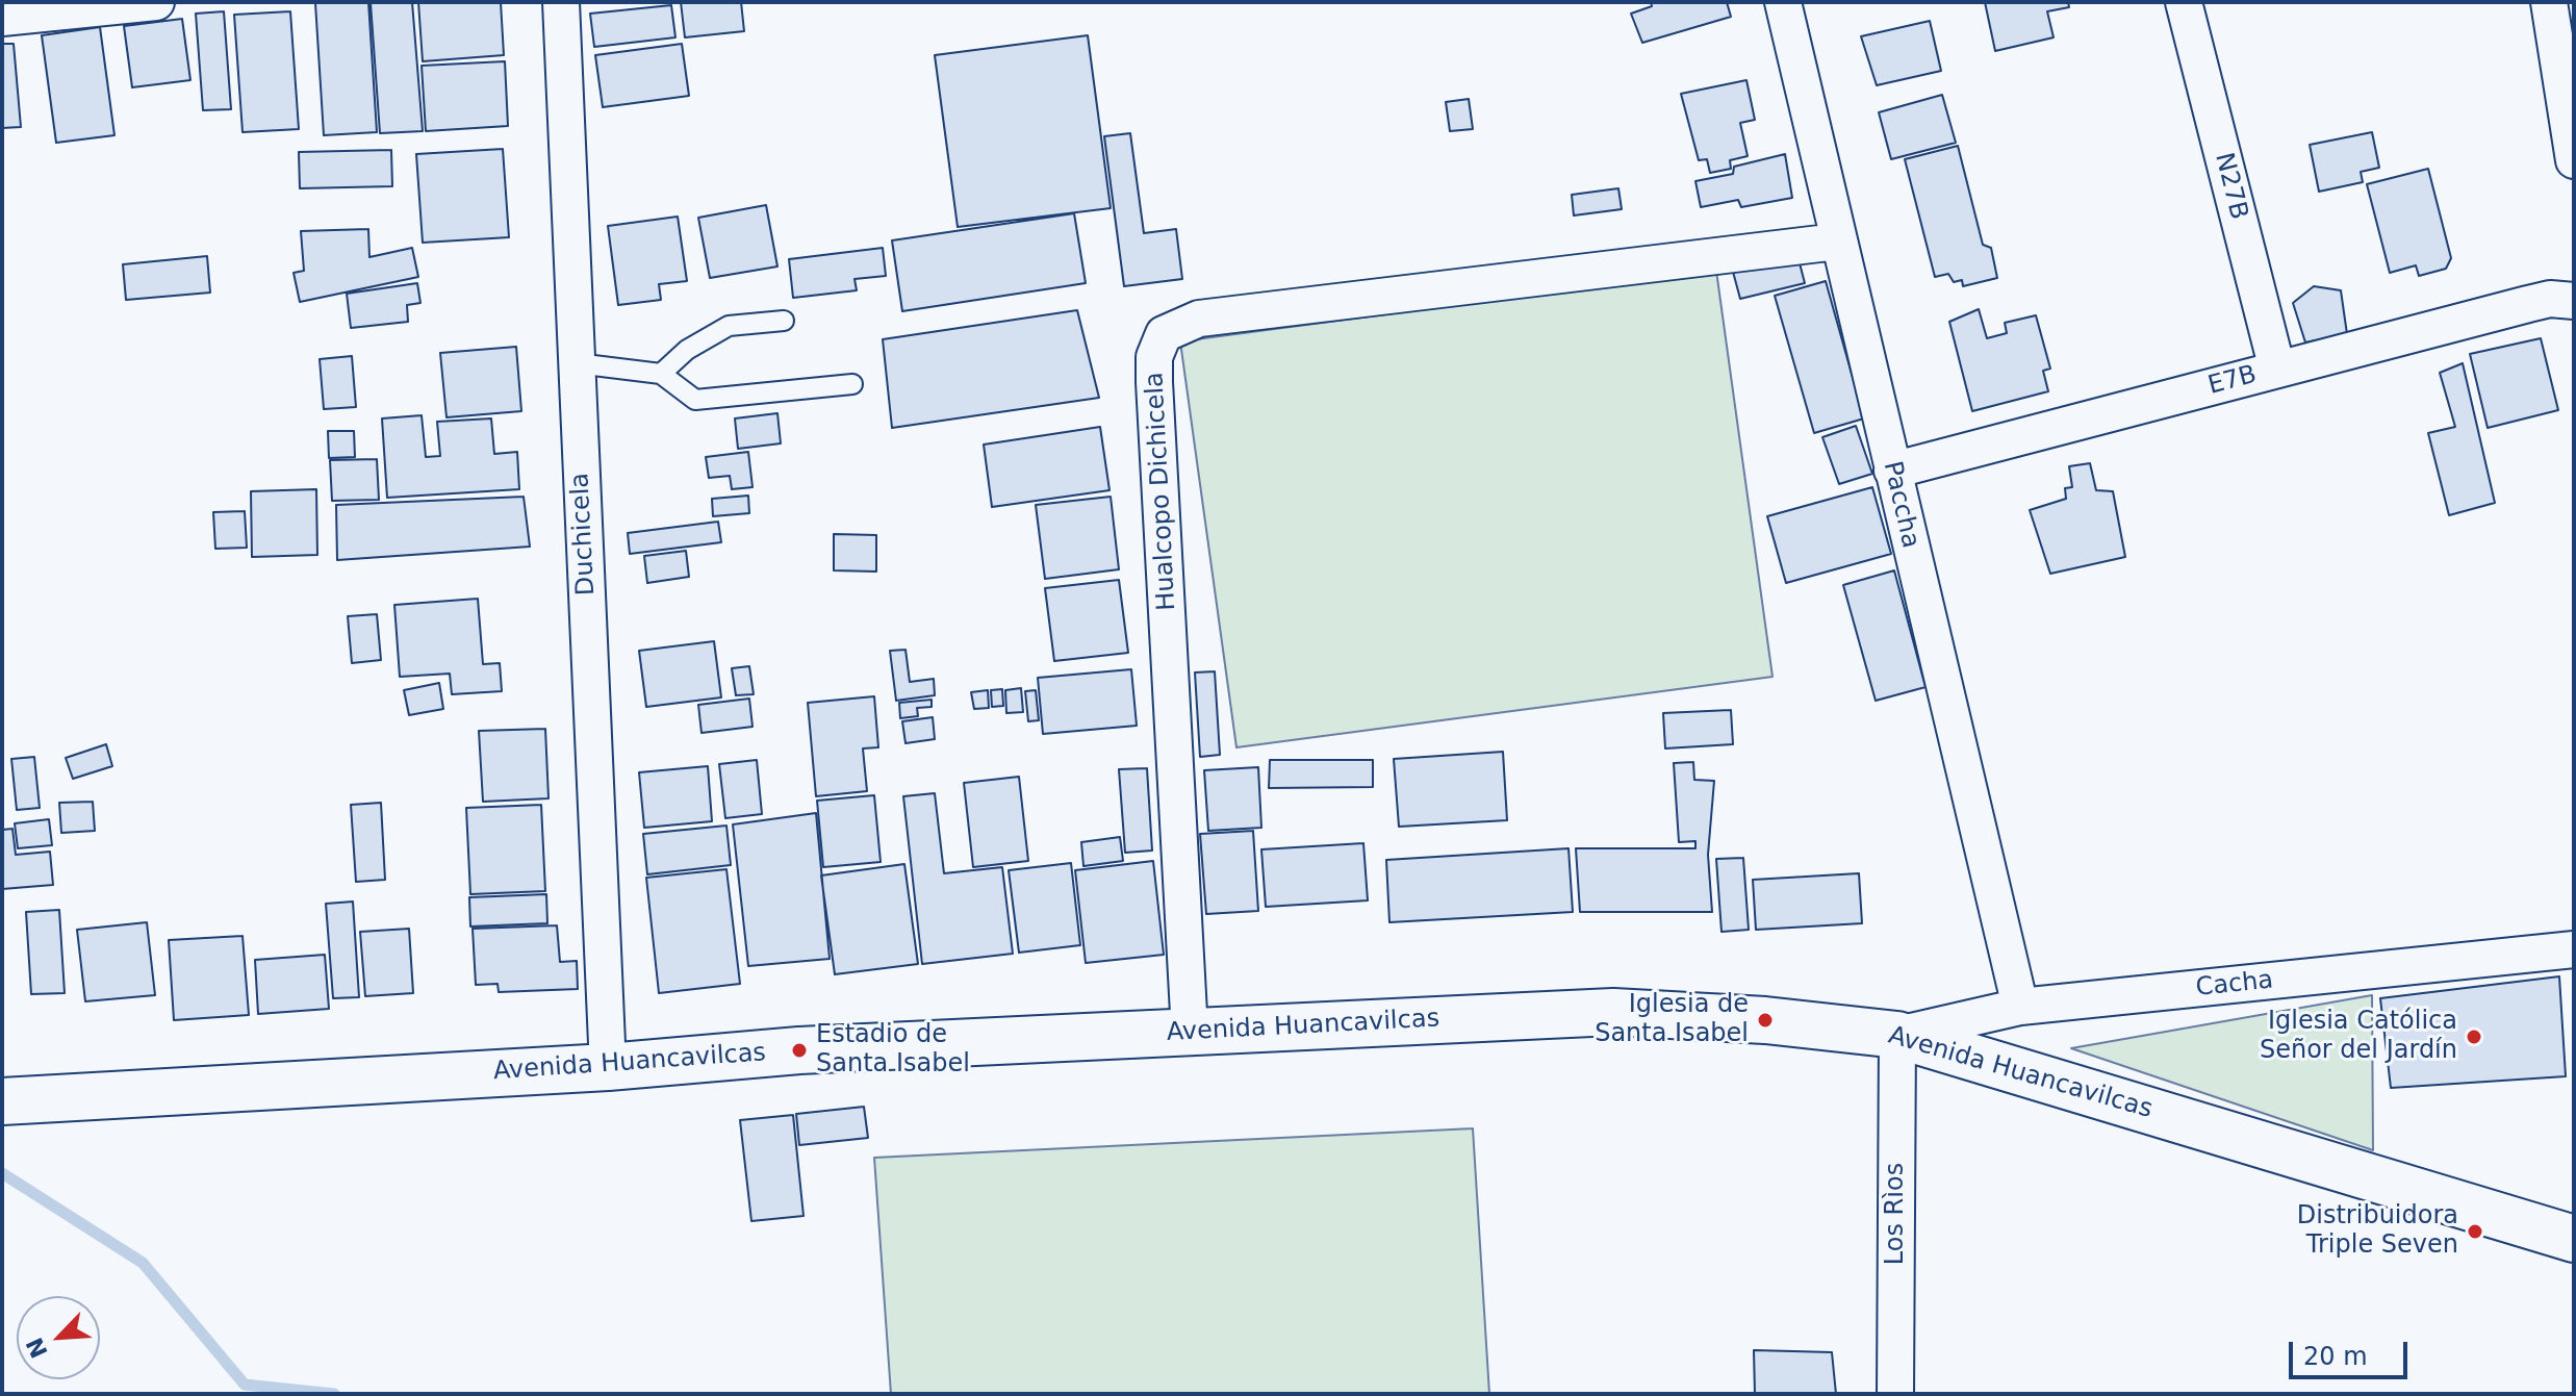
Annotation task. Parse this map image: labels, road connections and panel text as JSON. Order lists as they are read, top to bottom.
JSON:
{
  "streets": {
    "street": [
      "N27B",
      "E7B",
      "Hualcopo Dichicela",
      "Paccha",
      "Duchicela",
      "Cacha",
      "Avenida Huancavilcas",
      "Los Rìos"
    ]
  },
  "crossings": [
    ["N27B", "E7B"],
    ["E7B", "Paccha"],
    ["Hualcopo Dichicela", "Paccha"],
    ["Hualcopo Dichicela", "Avenida Huancavilcas"],
    ["Paccha", "Cacha"],
    ["Duchicela", "Avenida Huancavilcas"],
    ["Cacha", "Avenida Huancavilcas"],
    ["Cacha", "Los Rìos"],
    ["Avenida Huancavilcas", "Los Rìos"]
  ],
  "places": [
    "Iglesia de Santa Isabel",
    "Iglesia Católica Señor del Jardín",
    "Estadio de Santa Isabel",
    "Distribuidora Triple Seven"
  ],
  "scale_bar": "20 m",
  "north": "bottom left"
}
